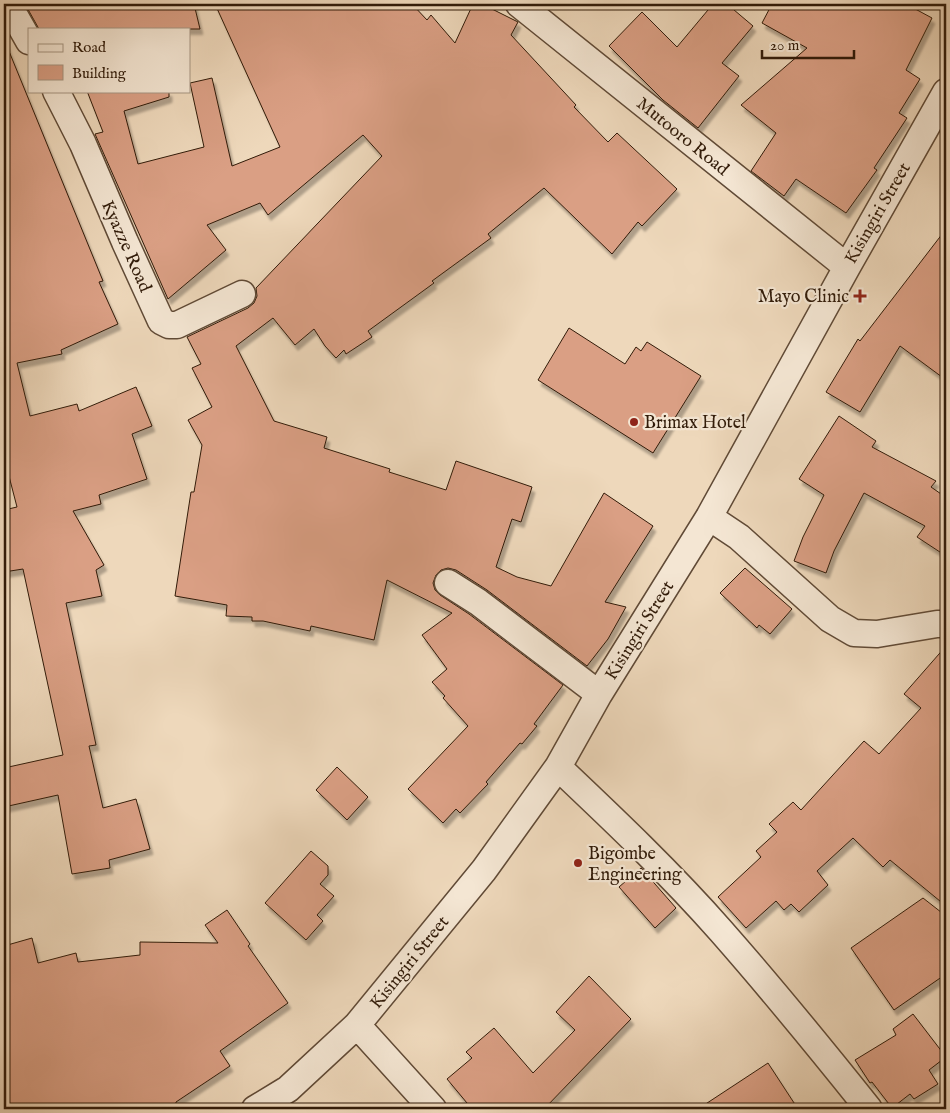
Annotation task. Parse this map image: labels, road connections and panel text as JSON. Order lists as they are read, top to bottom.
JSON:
{
  "streets": {
    "street": ["Mutooro Road", "Kisingiri Street", "Kyazze Road"]
  },
  "crossings": [
    ["Mutooro Road", "Kisingiri Street"]
  ],
  "places": {
    "health": ["Mayo Clinic"],
    "other": ["Brimax Hotel", "Bigombe Engineering"]
  },
  "legend": ["Road", "Building"],
  "scale_bar": "20 m"
}
